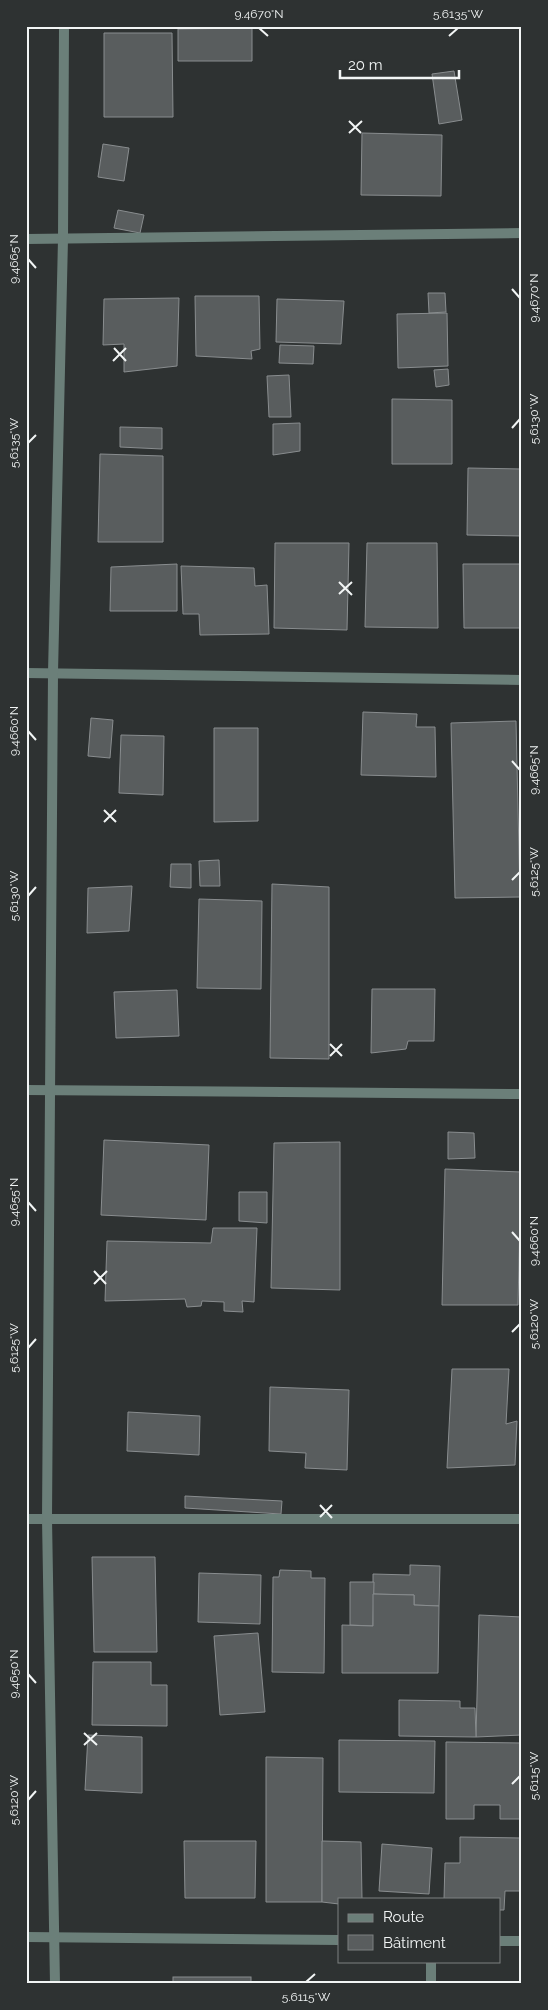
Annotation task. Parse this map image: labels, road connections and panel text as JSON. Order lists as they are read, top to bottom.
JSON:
{
  "legend": ["Route", "Bâtiment"],
  "scale_bar": "20 m",
  "coordinates": [
    "9.4670°N",
    "5.6135°W",
    "9.4665°N",
    "5.6130°W",
    "9.4660°N",
    "5.6125°W",
    "9.4655°N",
    "5.6120°W",
    "9.4650°N",
    "5.6115°W"
  ]
}
